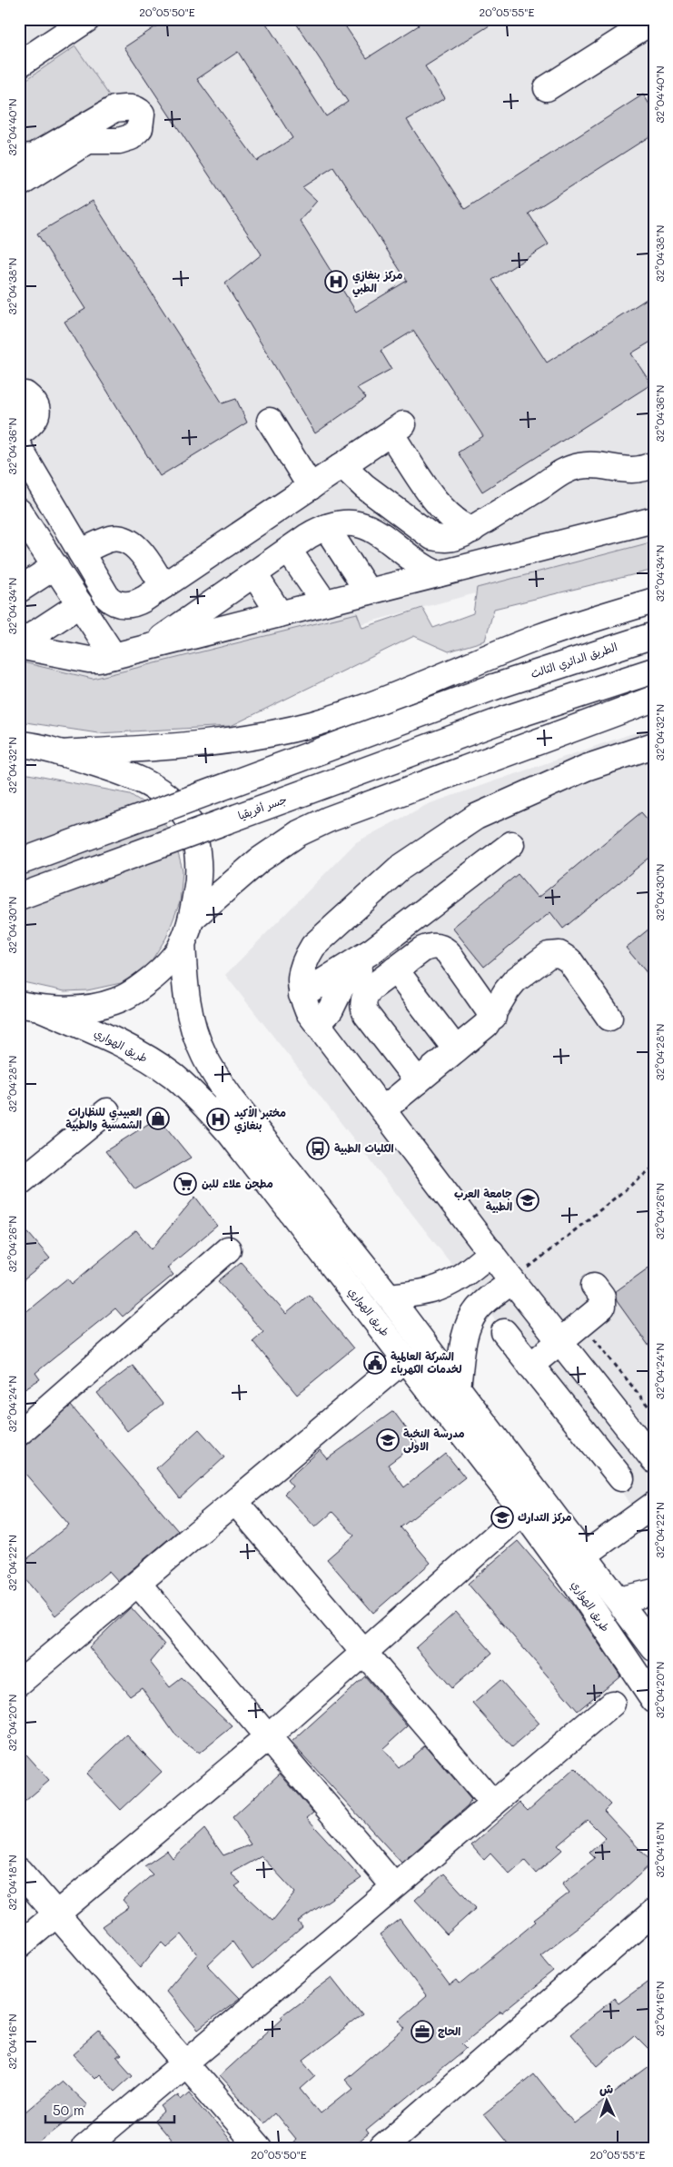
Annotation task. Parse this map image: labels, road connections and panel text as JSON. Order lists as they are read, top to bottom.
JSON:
{
  "streets": {
    "main road": ["الطريق الدائري الثالث", "جسر أفريقيا", "طريق الهواري"]
  },
  "places": {
    "hospital": ["مركز بنغازي الطبي", "مختبر الأكيد بنغازي"],
    "shop": ["العبيدي للنظارات الشمسية والطبية"],
    "bus stop": ["الكليات الطبية"],
    "supermarket": ["مطحن علاء للبن"],
    "school or university": ["جامعة العرب الطبية", "مدرسة النخبة الاولى", "مركز التدارك"],
    "public building": ["الشركة العالمية لخدمات الكهرباء"],
    "office": ["الحاج"]
  },
  "scale_bar": "50 m",
  "north": "top",
  "coordinates": [
    "20°05'50\"E",
    "20°05'55\"E",
    "32°04'40\"N",
    "32°04'38\"N",
    "32°04'36\"N",
    "32°04'34\"N",
    "32°04'32\"N",
    "32°04'30\"N",
    "32°04'28\"N",
    "32°04'26\"N",
    "32°04'24\"N",
    "32°04'22\"N",
    "32°04'20\"N",
    "32°04'18\"N",
    "32°04'16\"N"
  ]
}
